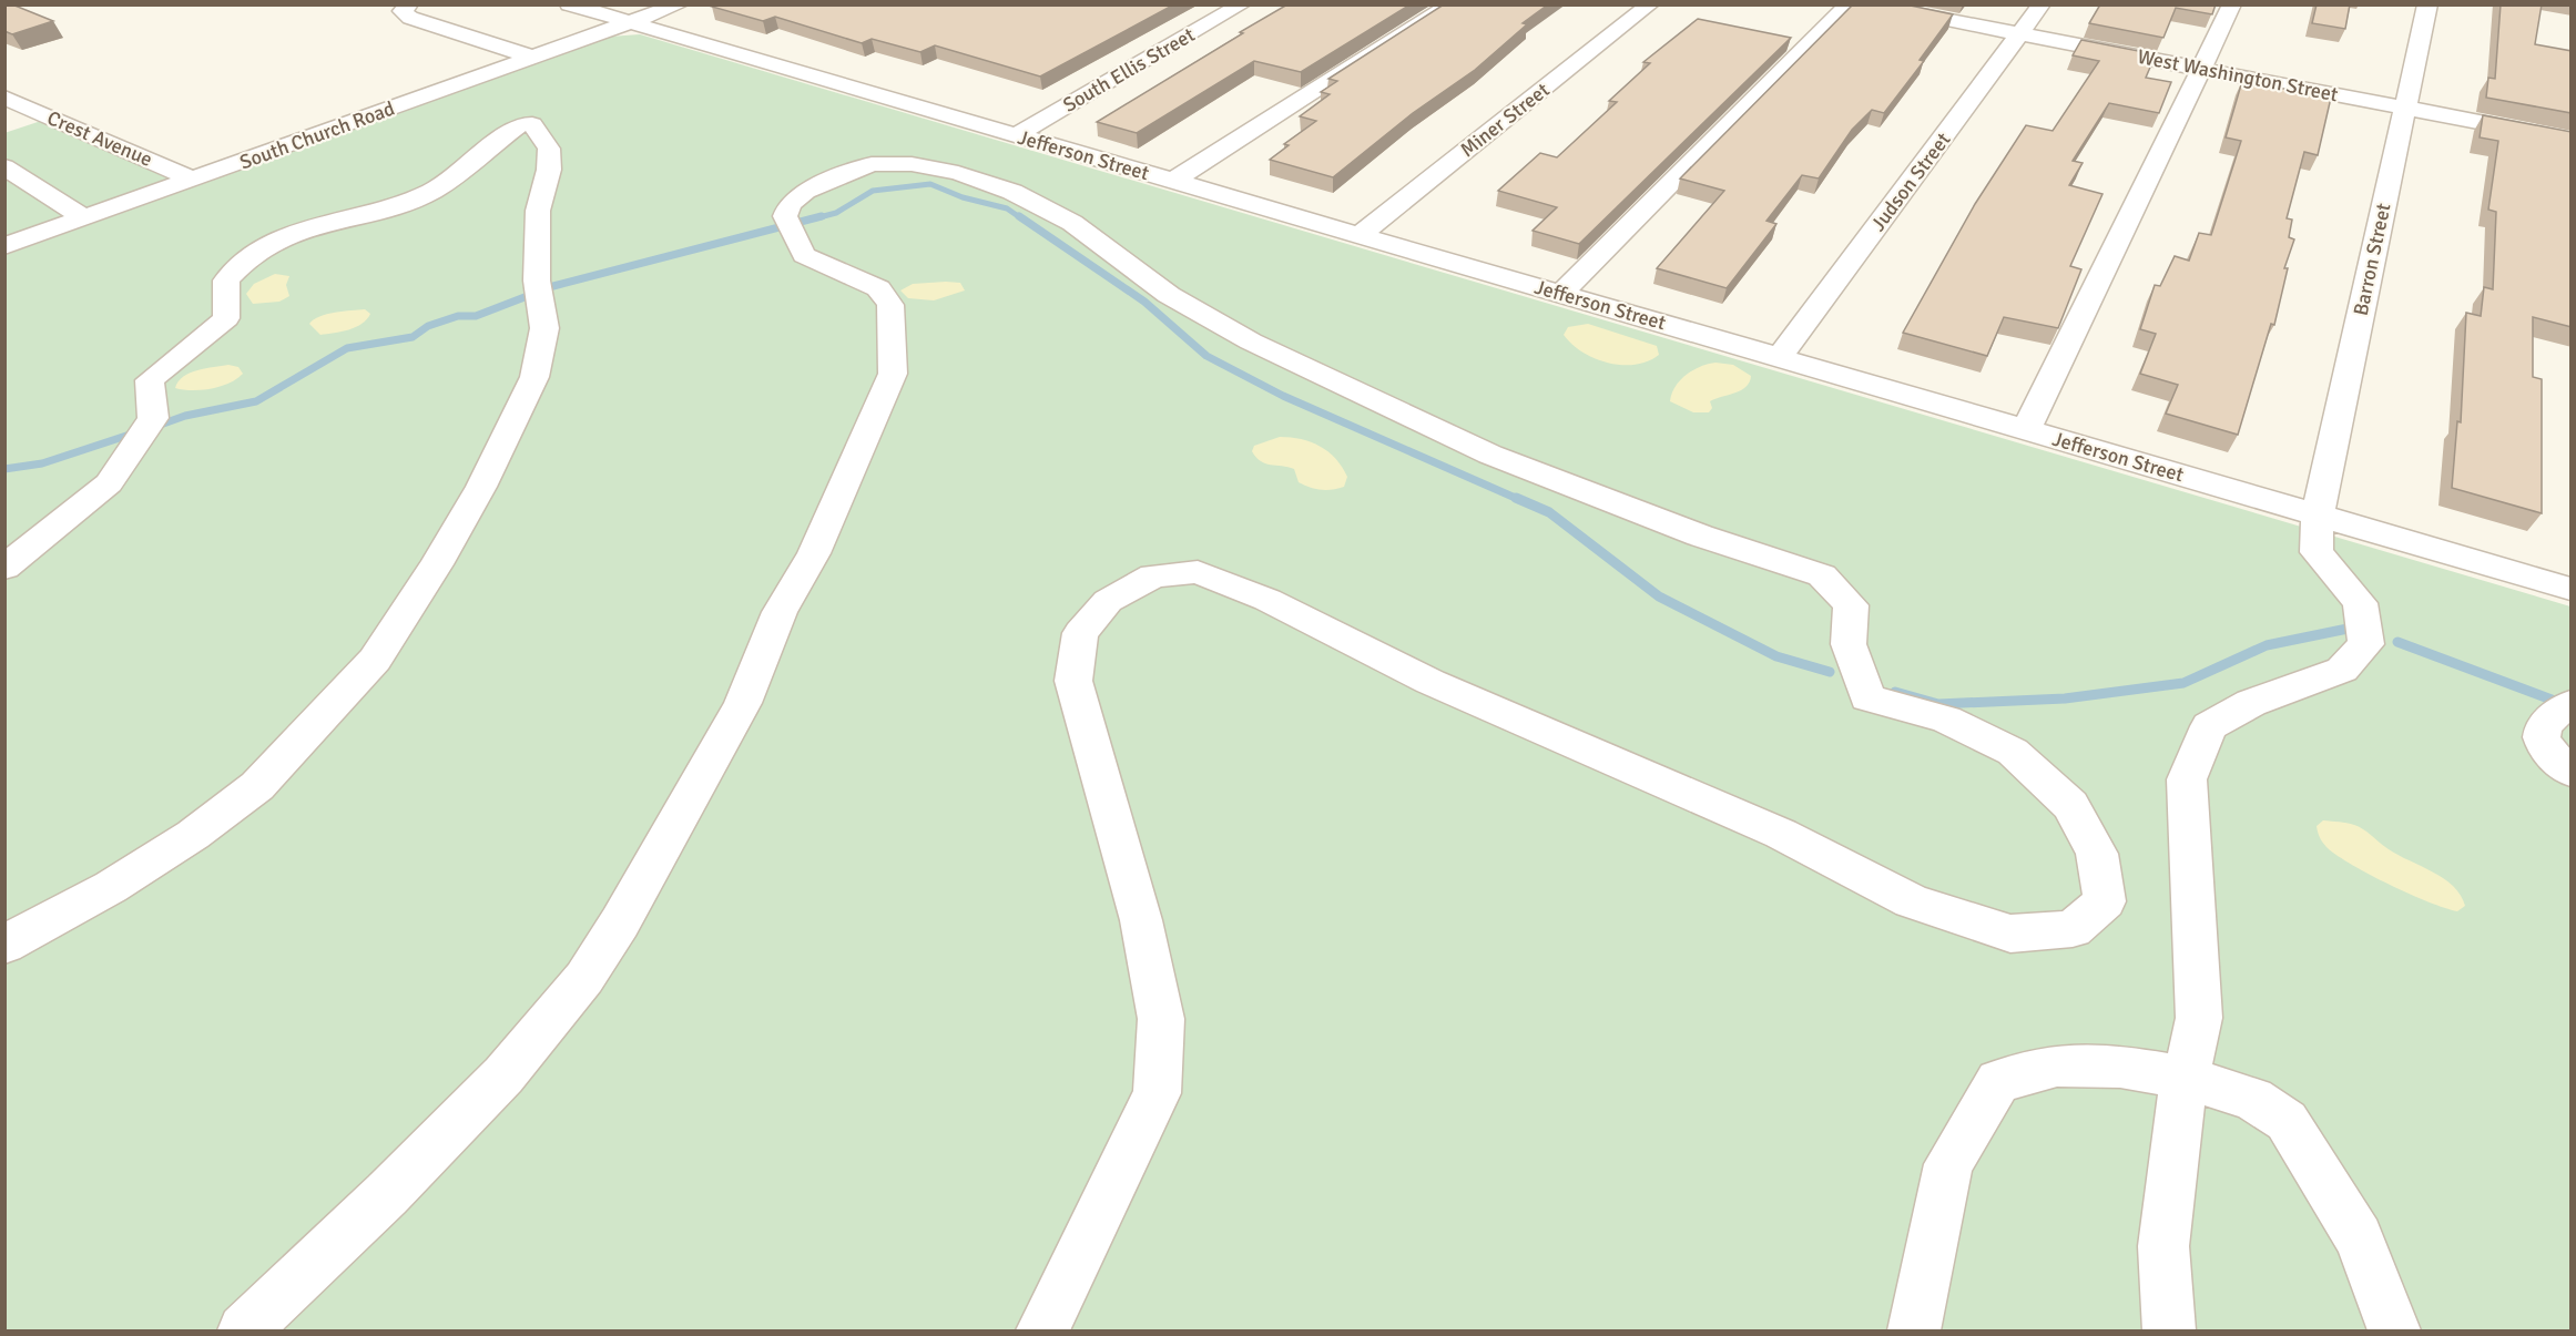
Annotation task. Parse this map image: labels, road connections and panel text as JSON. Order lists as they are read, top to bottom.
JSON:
{
  "streets": {
    "street": [
      "South Ellis Street",
      "West Washington Street",
      "Miner Street",
      "South Church Road",
      "Crest Avenue",
      "Jefferson Street",
      "Judson Street",
      "Barron Street"
    ]
  },
  "crossings": [
    ["South Ellis Street", "Jefferson Street"],
    ["West Washington Street", "Judson Street"],
    ["West Washington Street", "Barron Street"],
    ["Miner Street", "Jefferson Street"],
    ["South Church Road", "Crest Avenue"],
    ["South Church Road", "Jefferson Street"],
    ["Jefferson Street", "Judson Street"],
    ["Jefferson Street", "Barron Street"]
  ]
}
